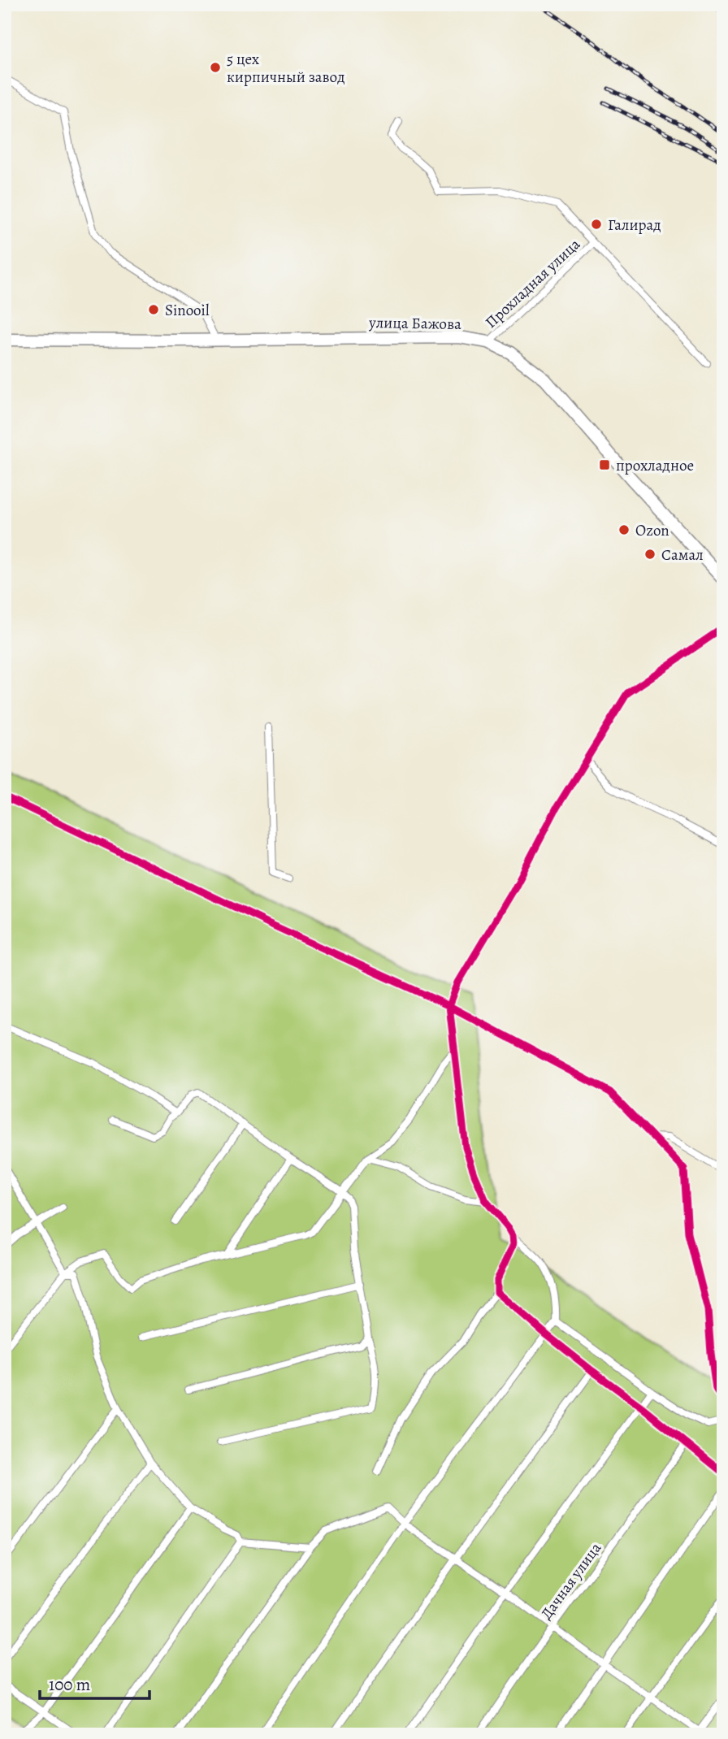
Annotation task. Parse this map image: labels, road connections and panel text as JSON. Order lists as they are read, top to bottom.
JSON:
{
  "streets": {
    "highway": ["улица Бажова"],
    "street": ["Прохладная улица", "Дачная улица"]
  },
  "crossings": [
    ["Прохладная улица", "улица Бажова"]
  ],
  "places": {
    "other": [
      "5 цех кирпичный завод",
      "Галирад",
      "Sinooil",
      "Ozon",
      "Самал"
    ],
    "transit": ["прохладное"]
  },
  "scale_bar": "100 m"
}
